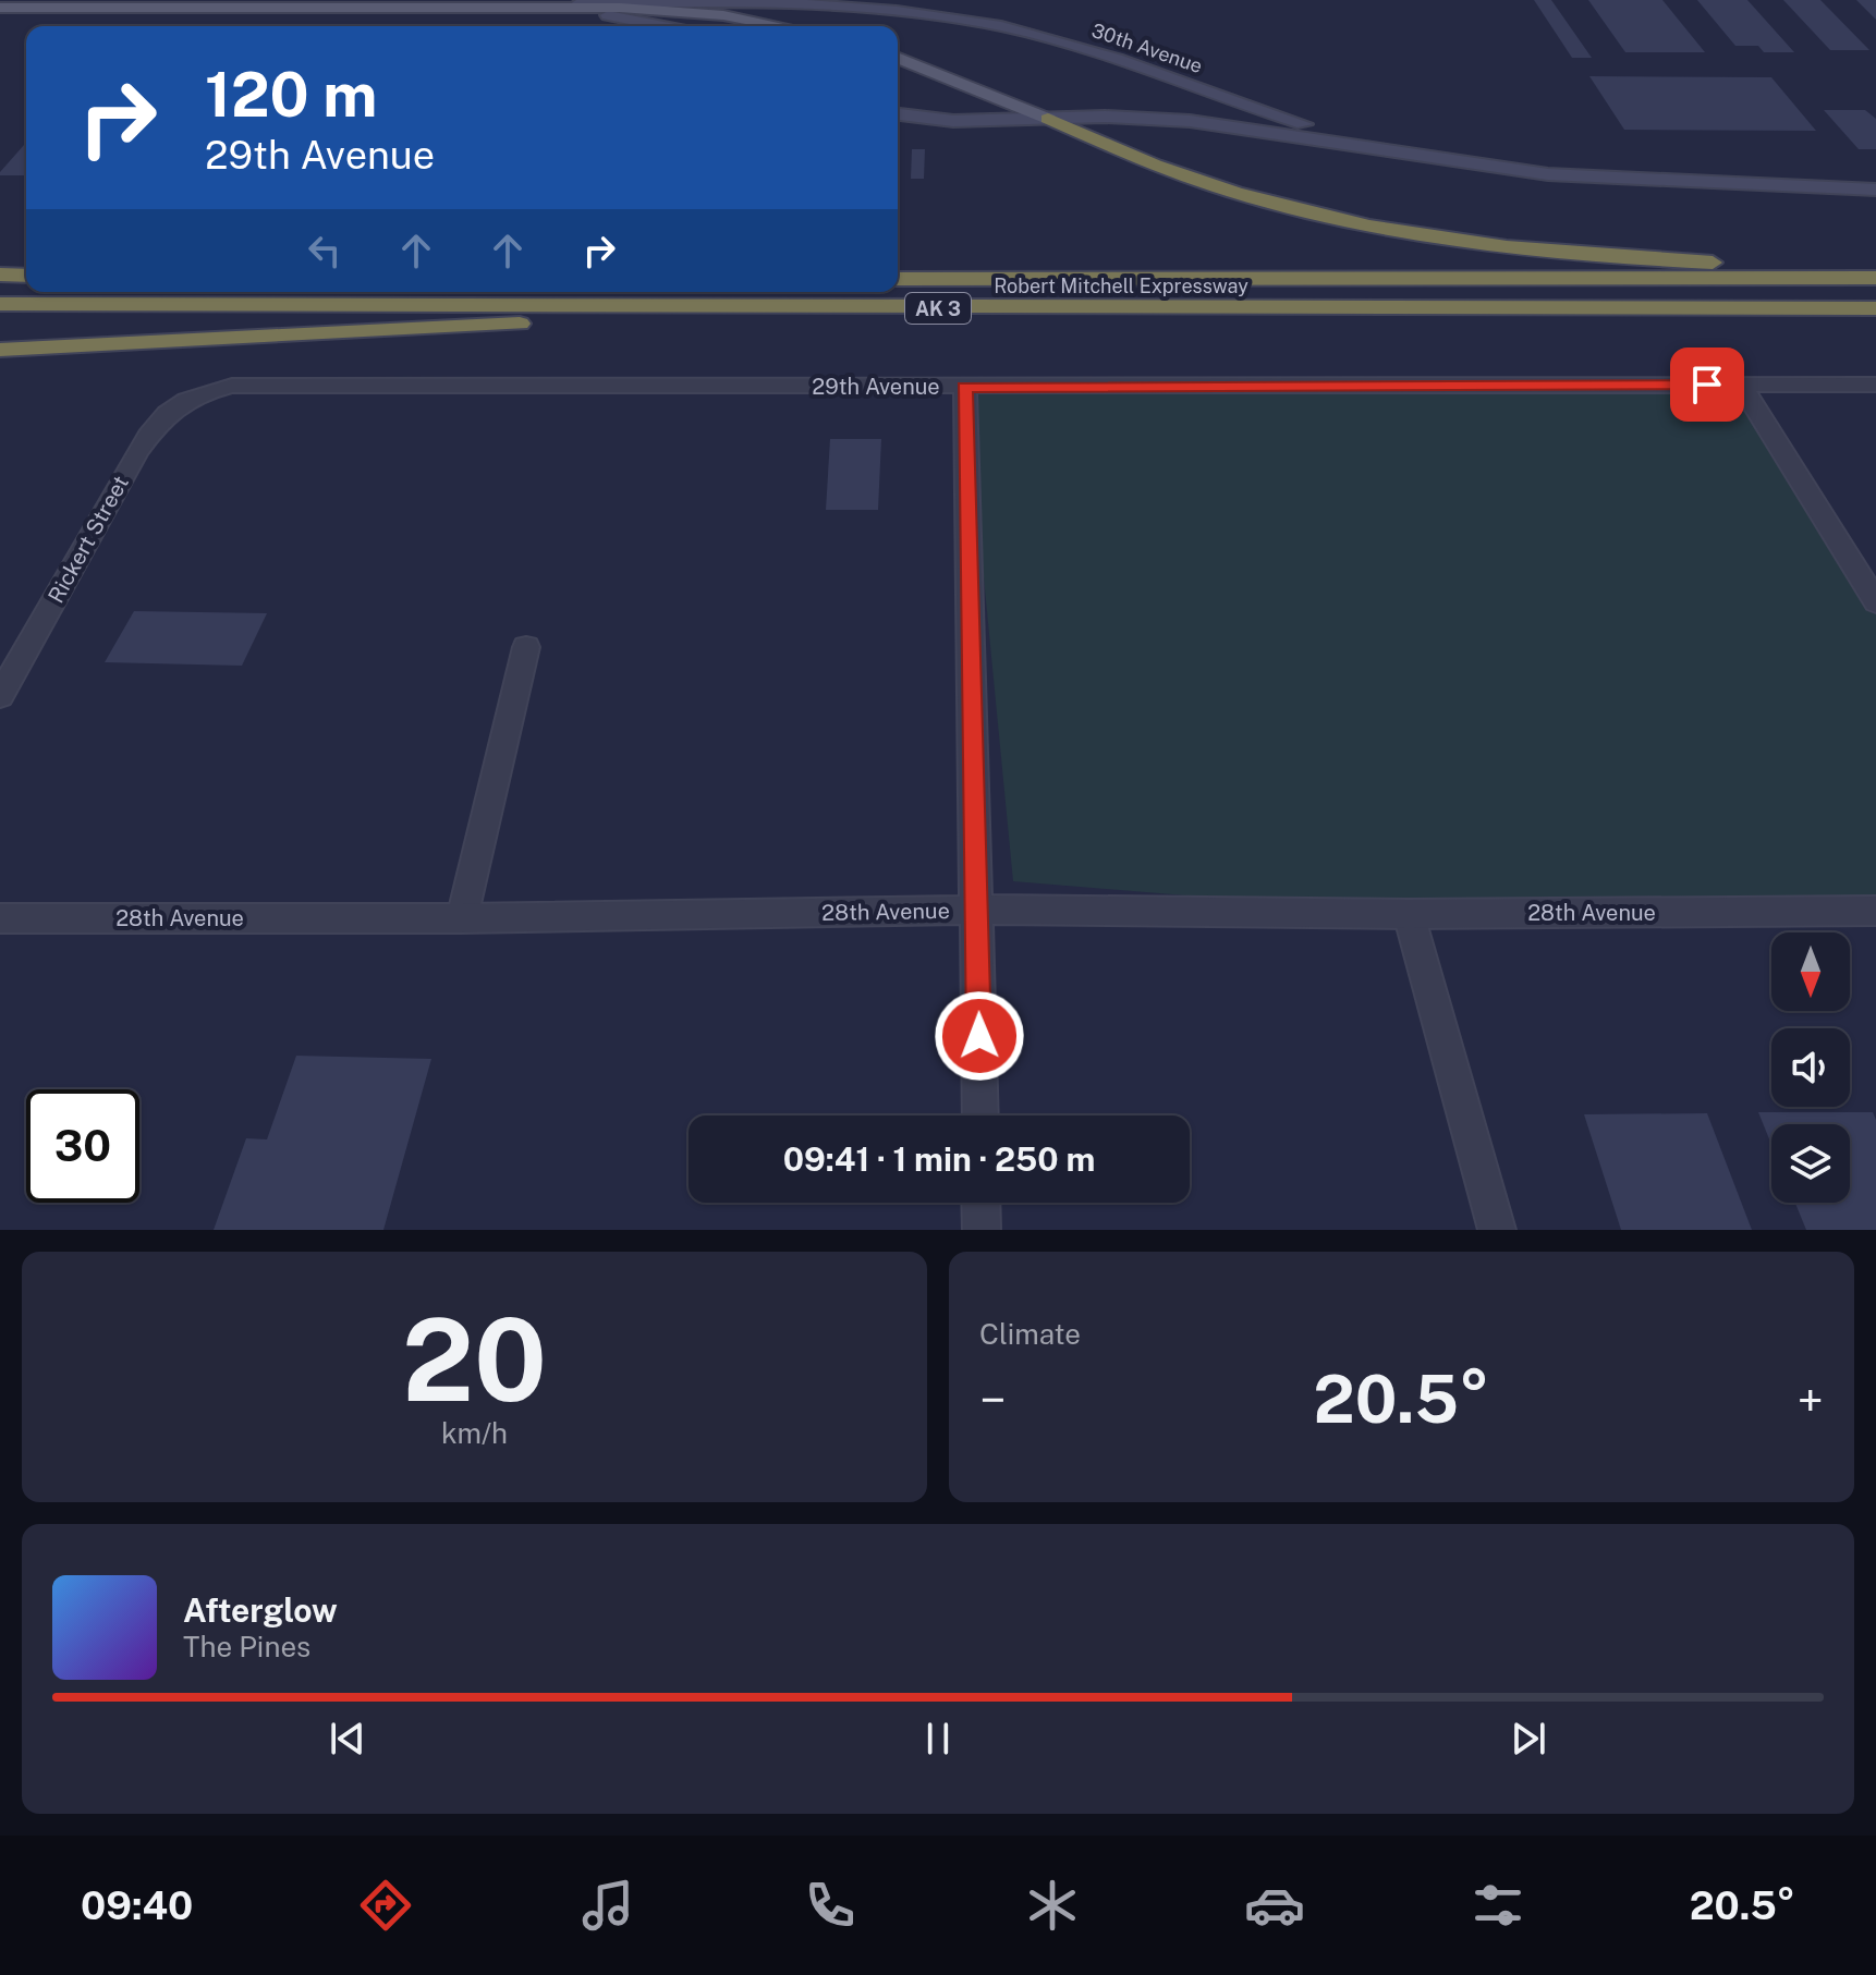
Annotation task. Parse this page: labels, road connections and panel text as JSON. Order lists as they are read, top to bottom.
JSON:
{
  "streets": {
    "highway": ["Robert Mitchell Expressway", "AK 3"],
    "main road": ["30th Avenue"],
    "street": ["29th Avenue", "Rickert Street", "28th Avenue"]
  },
  "crossings": [
    ["29th Avenue", "Rickert Street"]
  ],
  "north": "bottom",
  "page": {
    "turn": ["120 m", "29th Avenue"],
    "limit": "30",
    "trip": "09:41 · 1 min · 250 m",
    "tile": [
      ["20", "km/h"],
      "Climate"
    ],
    "heat": ["−", "20.5°", "+"],
    "song": ["Afterglow", "The Pines"],
    "tabs": ["09:40", "20.5°"]
  }
}
